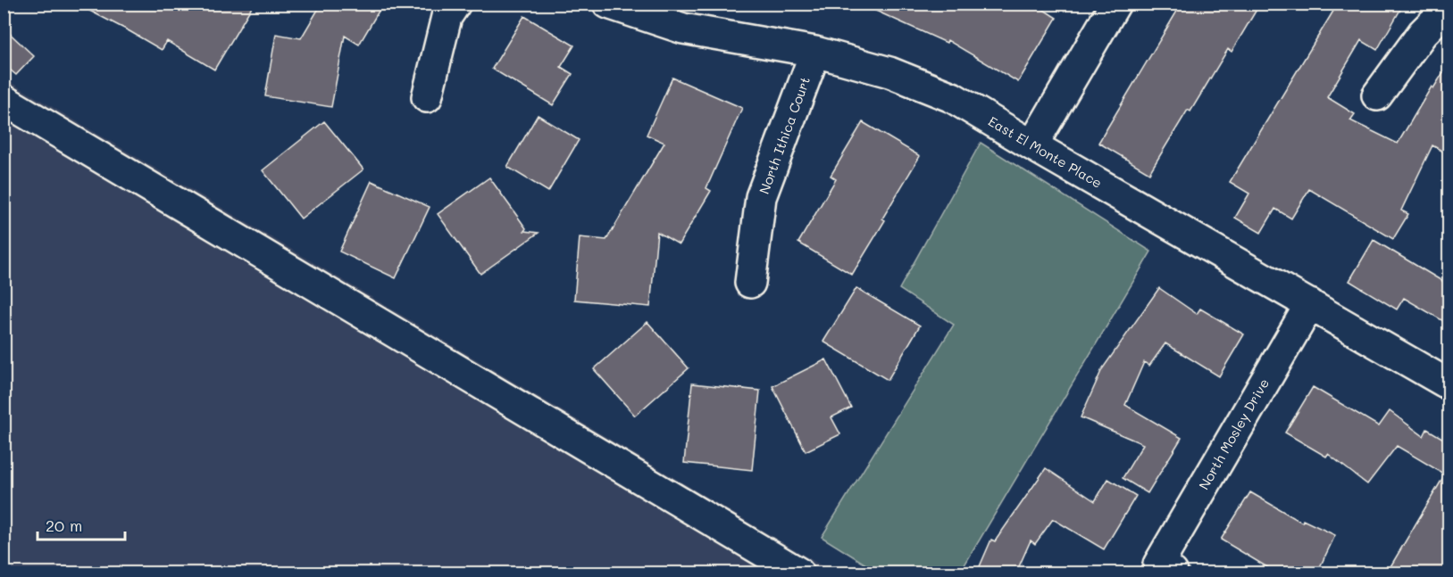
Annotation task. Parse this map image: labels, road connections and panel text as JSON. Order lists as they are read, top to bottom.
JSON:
{
  "streets": {
    "street": ["North Ithica Court", "East El Monte Place", "North Mosley Drive"]
  },
  "crossings": [
    ["North Ithica Court", "East El Monte Place"],
    ["East El Monte Place", "North Mosley Drive"]
  ],
  "scale_bar": "20 m"
}
